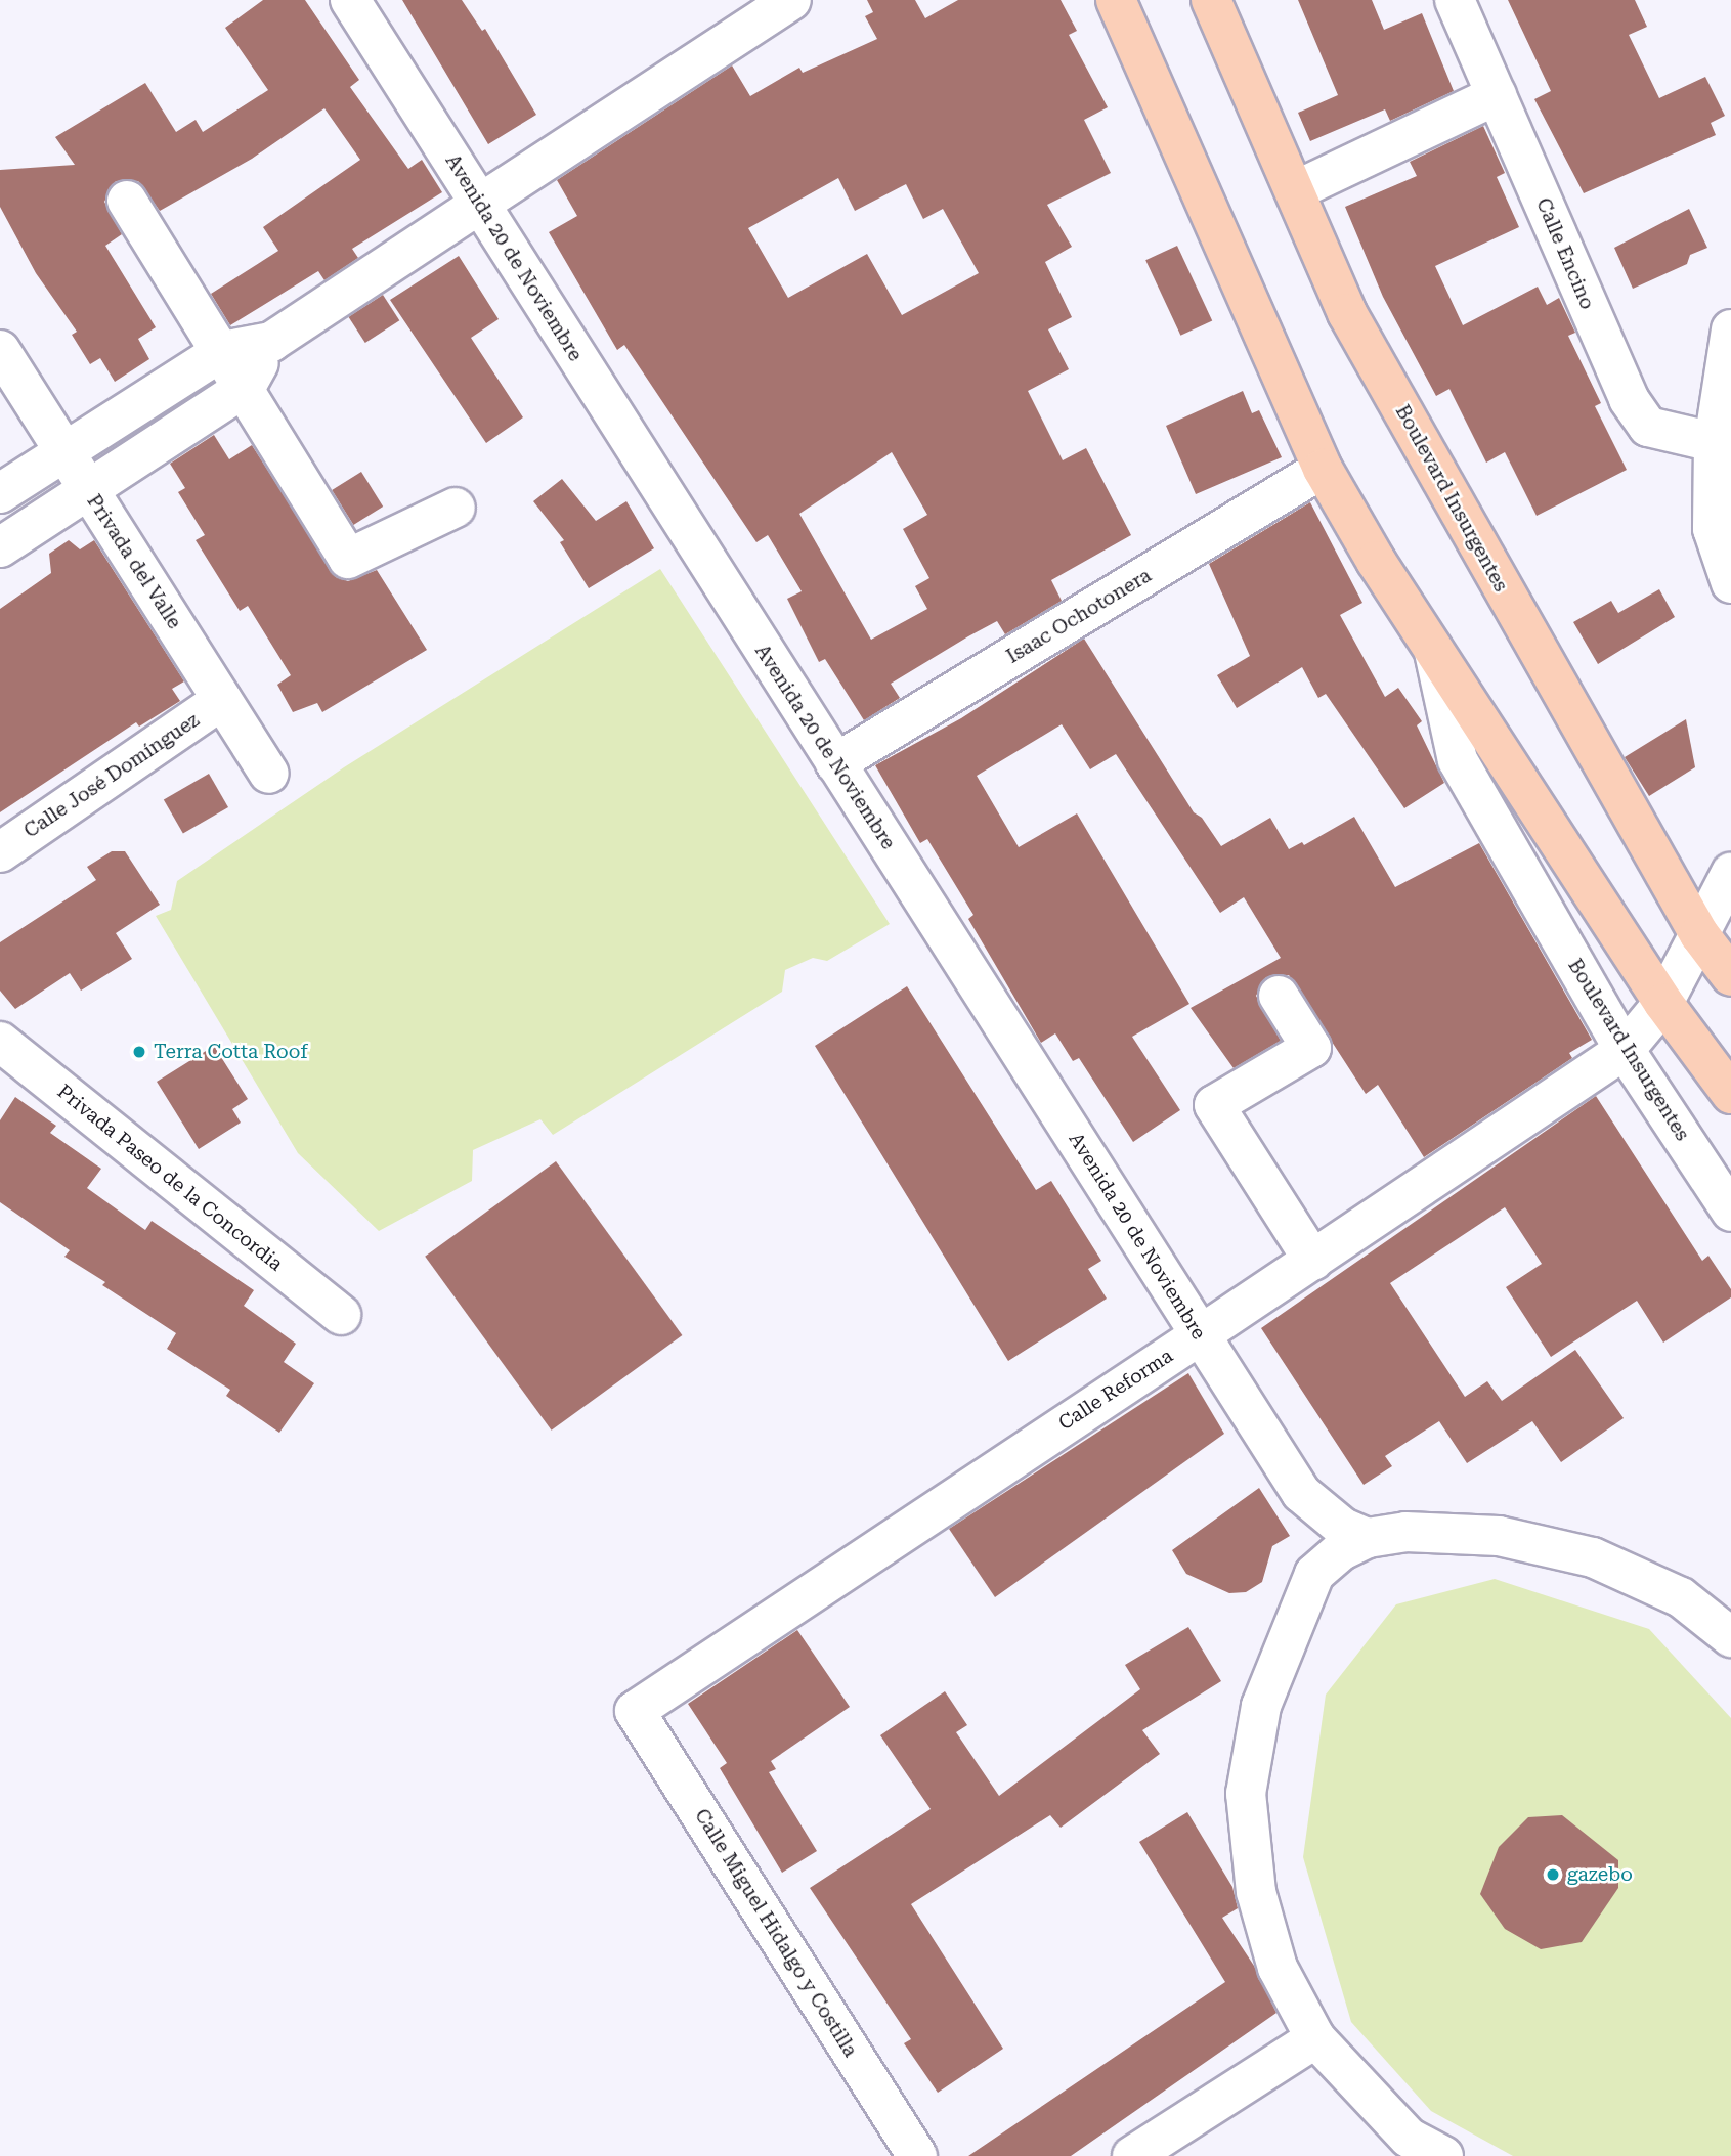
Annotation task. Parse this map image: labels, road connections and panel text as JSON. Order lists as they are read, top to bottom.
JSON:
{
  "streets": {
    "main road": ["Boulevard Insurgentes"],
    "street": [
      "Calle Encino",
      "Avenida 20 de Noviembre",
      "Privada del Valle",
      "Isaac Ochotonera",
      "Calle José Domínguez",
      "Privada Paseo de la Concordia",
      "Calle Reforma",
      "Calle Miguel Hidalgo y Costilla"
    ]
  },
  "crossings": [
    ["Avenida 20 de Noviembre", "Isaac Ochotonera"],
    ["Avenida 20 de Noviembre", "Calle Reforma"],
    ["Boulevard Insurgentes", "Isaac Ochotonera"],
    ["Boulevard Insurgentes", "Calle Reforma"],
    ["Privada del Valle", "Calle José Domínguez"],
    ["Calle Reforma", "Calle Miguel Hidalgo y Costilla"]
  ],
  "places": ["Terra Cotta Roof", "gazebo"]
}
